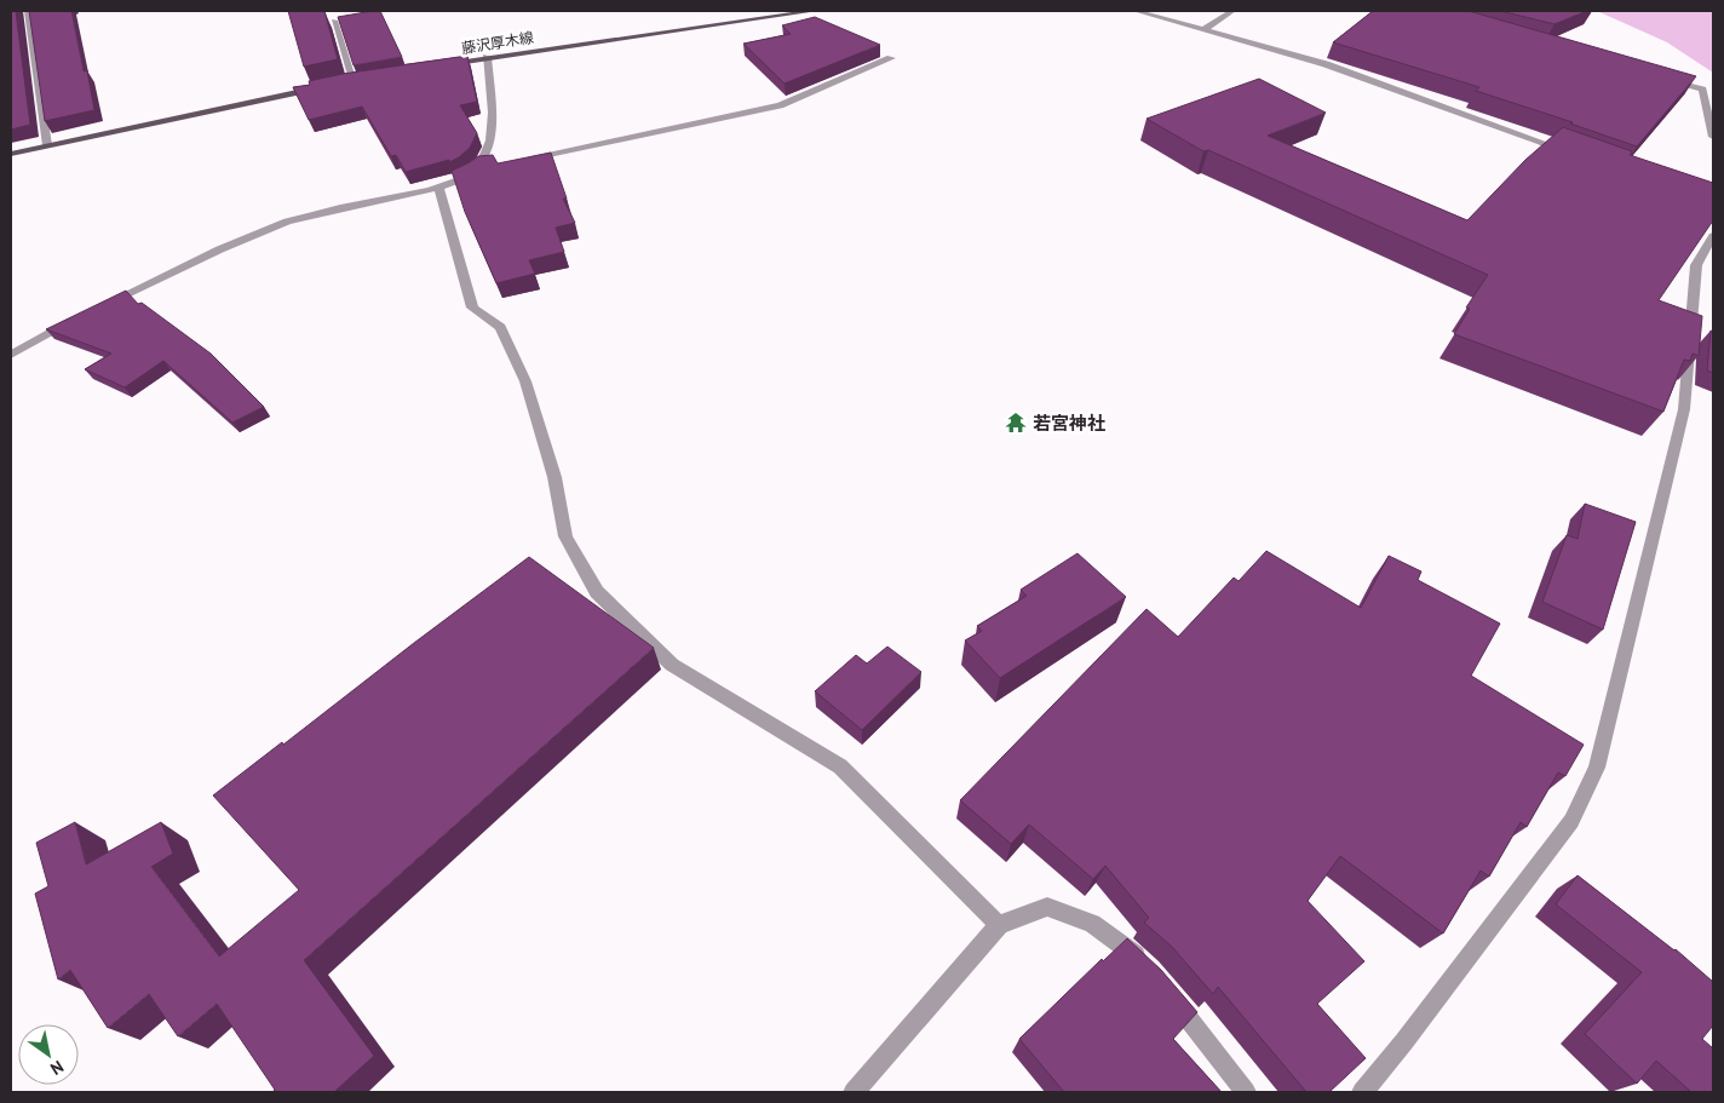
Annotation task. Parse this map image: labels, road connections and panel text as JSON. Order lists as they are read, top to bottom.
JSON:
{
  "streets": {
    "main road": ["藤沢厚木線"]
  },
  "places": {
    "temple": ["若宮神社"]
  },
  "north": "bottom right"
}
